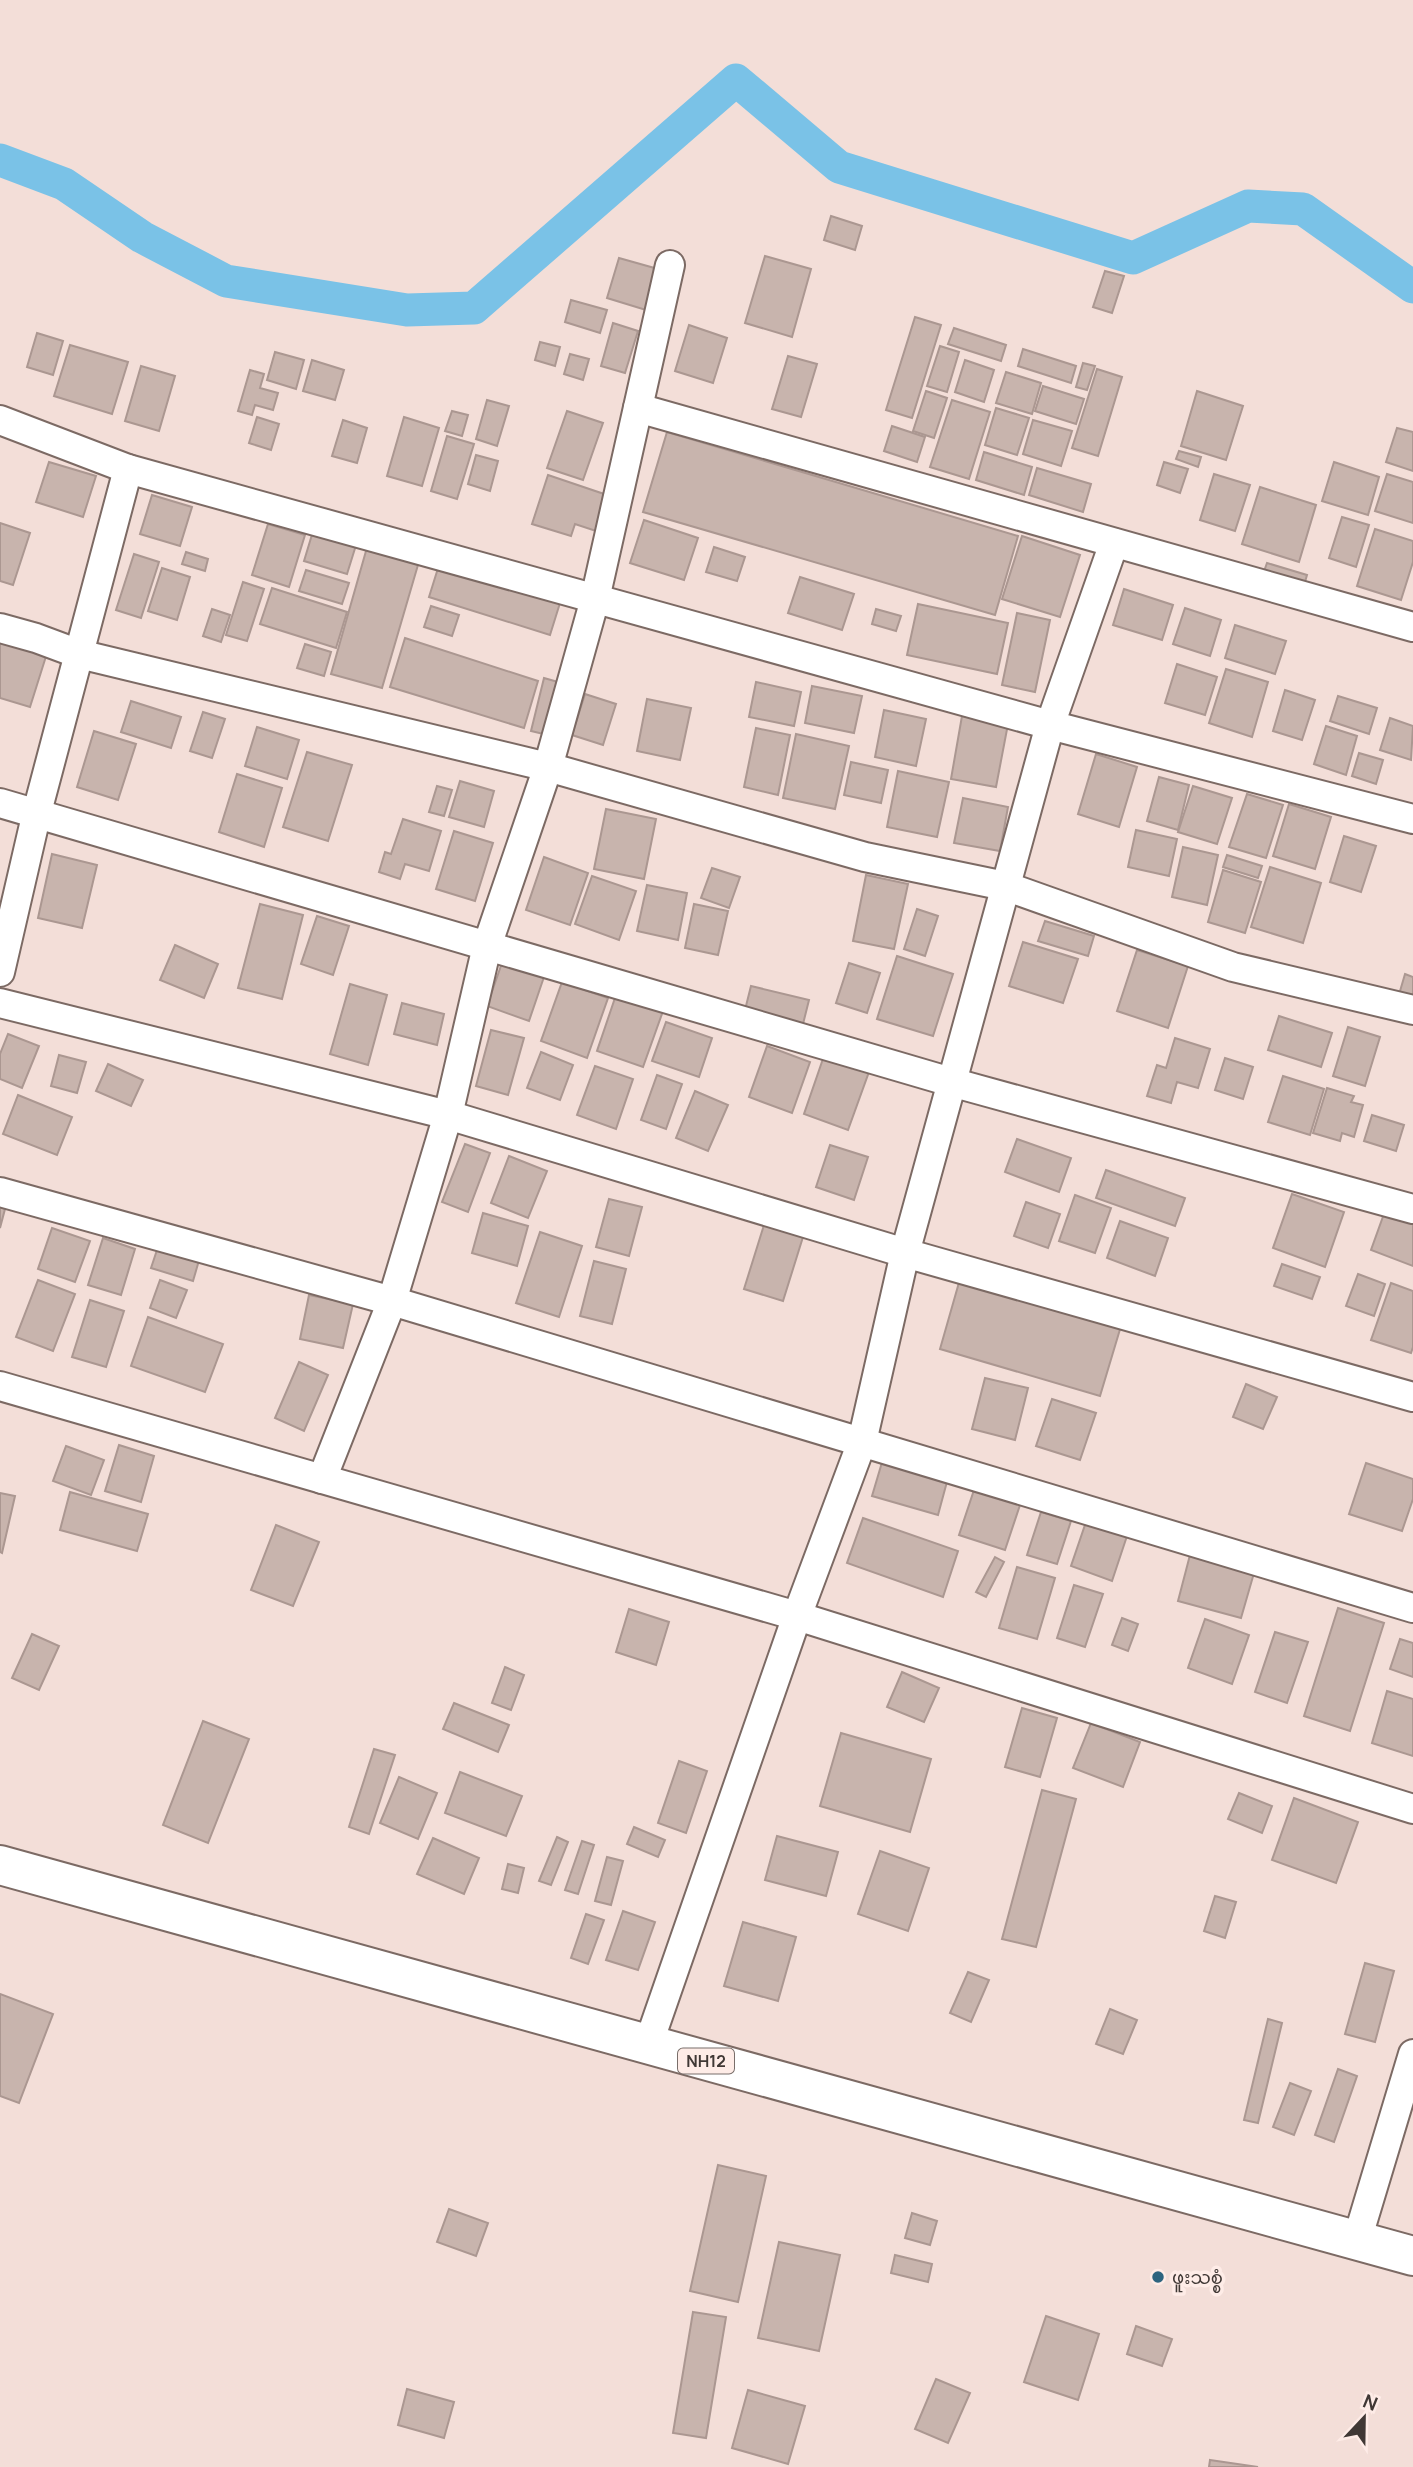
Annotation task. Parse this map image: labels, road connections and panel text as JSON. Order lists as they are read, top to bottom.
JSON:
{
  "streets": {
    "highway": ["NH12"]
  },
  "places": ["ဖူးသစ္စံ"],
  "north": "top"
}
